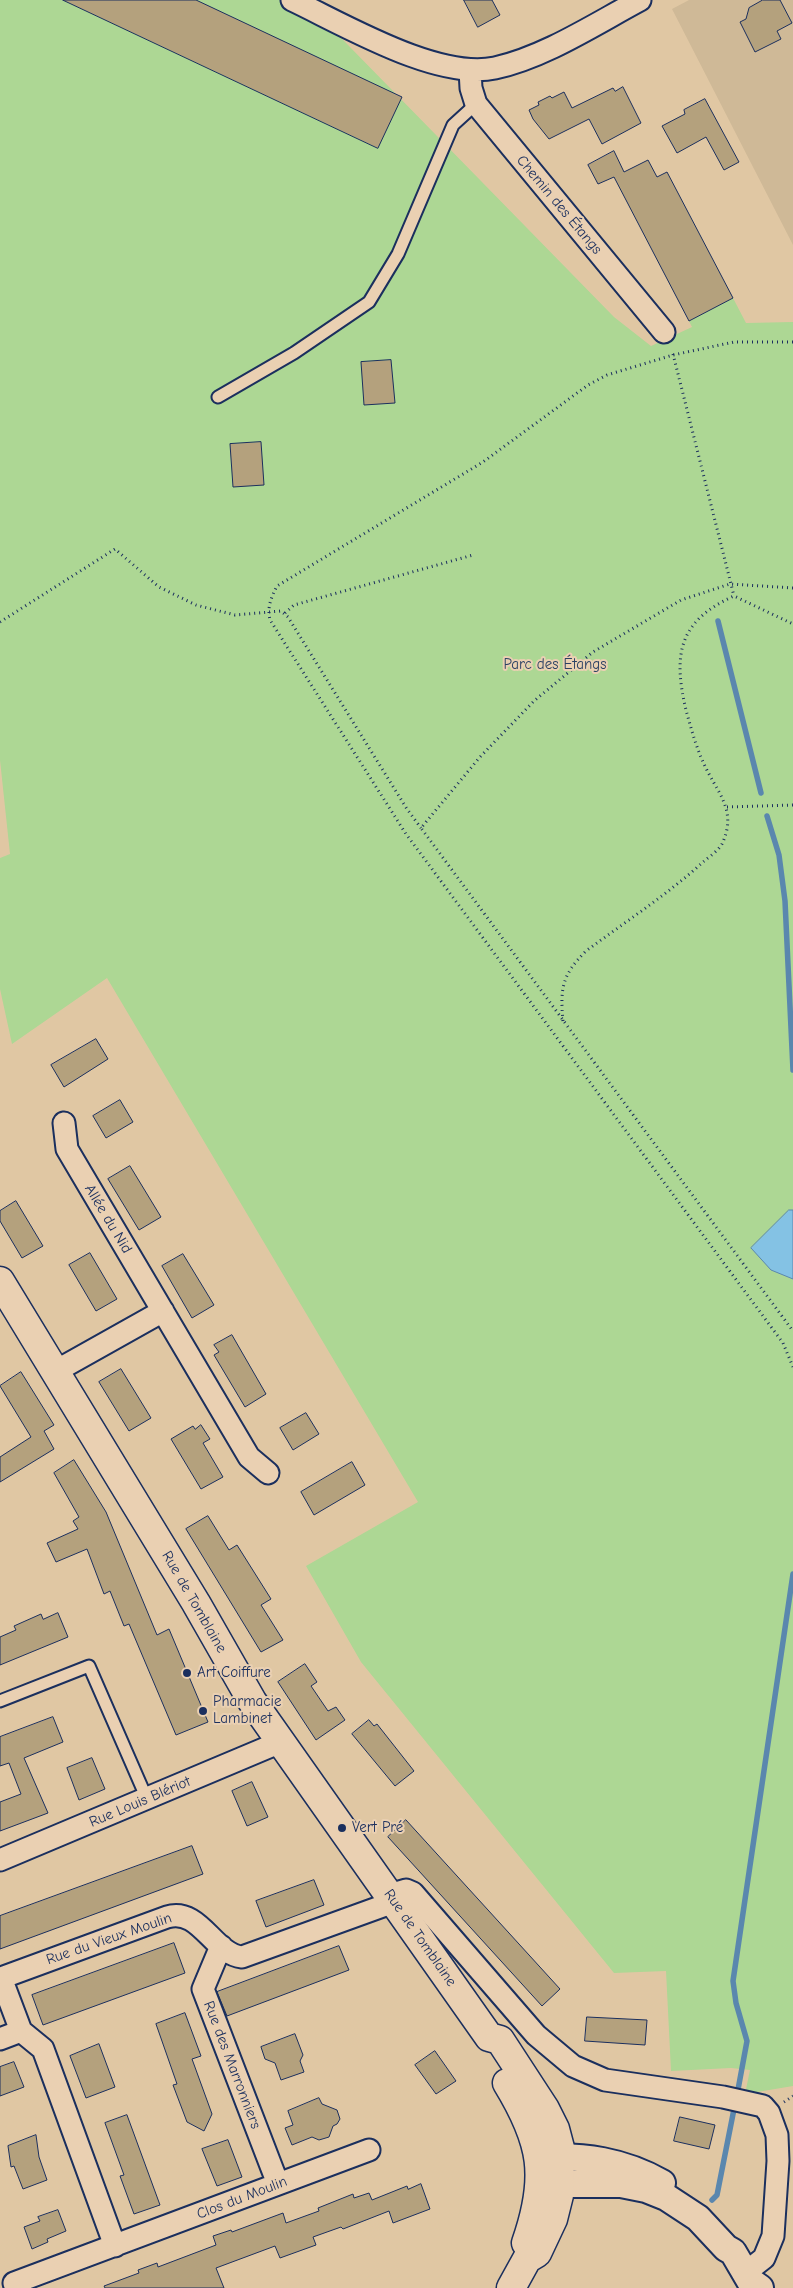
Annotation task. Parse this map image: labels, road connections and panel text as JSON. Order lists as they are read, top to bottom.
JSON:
{
  "streets": {
    "main road": ["Rue de Tomblaine"],
    "street": [
      "Chemin des Étangs",
      "Allée du Nid",
      "Rue Louis Blériot",
      "Rue du Vieux Moulin",
      "Rue des Marronniers",
      "Clos du Moulin"
    ]
  },
  "crossings": [
    ["Rue de Tomblaine", "Rue Louis Blériot"],
    ["Rue de Tomblaine", "Rue du Vieux Moulin"],
    ["Rue du Vieux Moulin", "Rue des Marronniers"],
    ["Rue des Marronniers", "Clos du Moulin"]
  ],
  "parks": ["Parc des Étangs"],
  "places": ["Art Coiffure", "Pharmacie Lambinet", "Vert Pré"]
}
